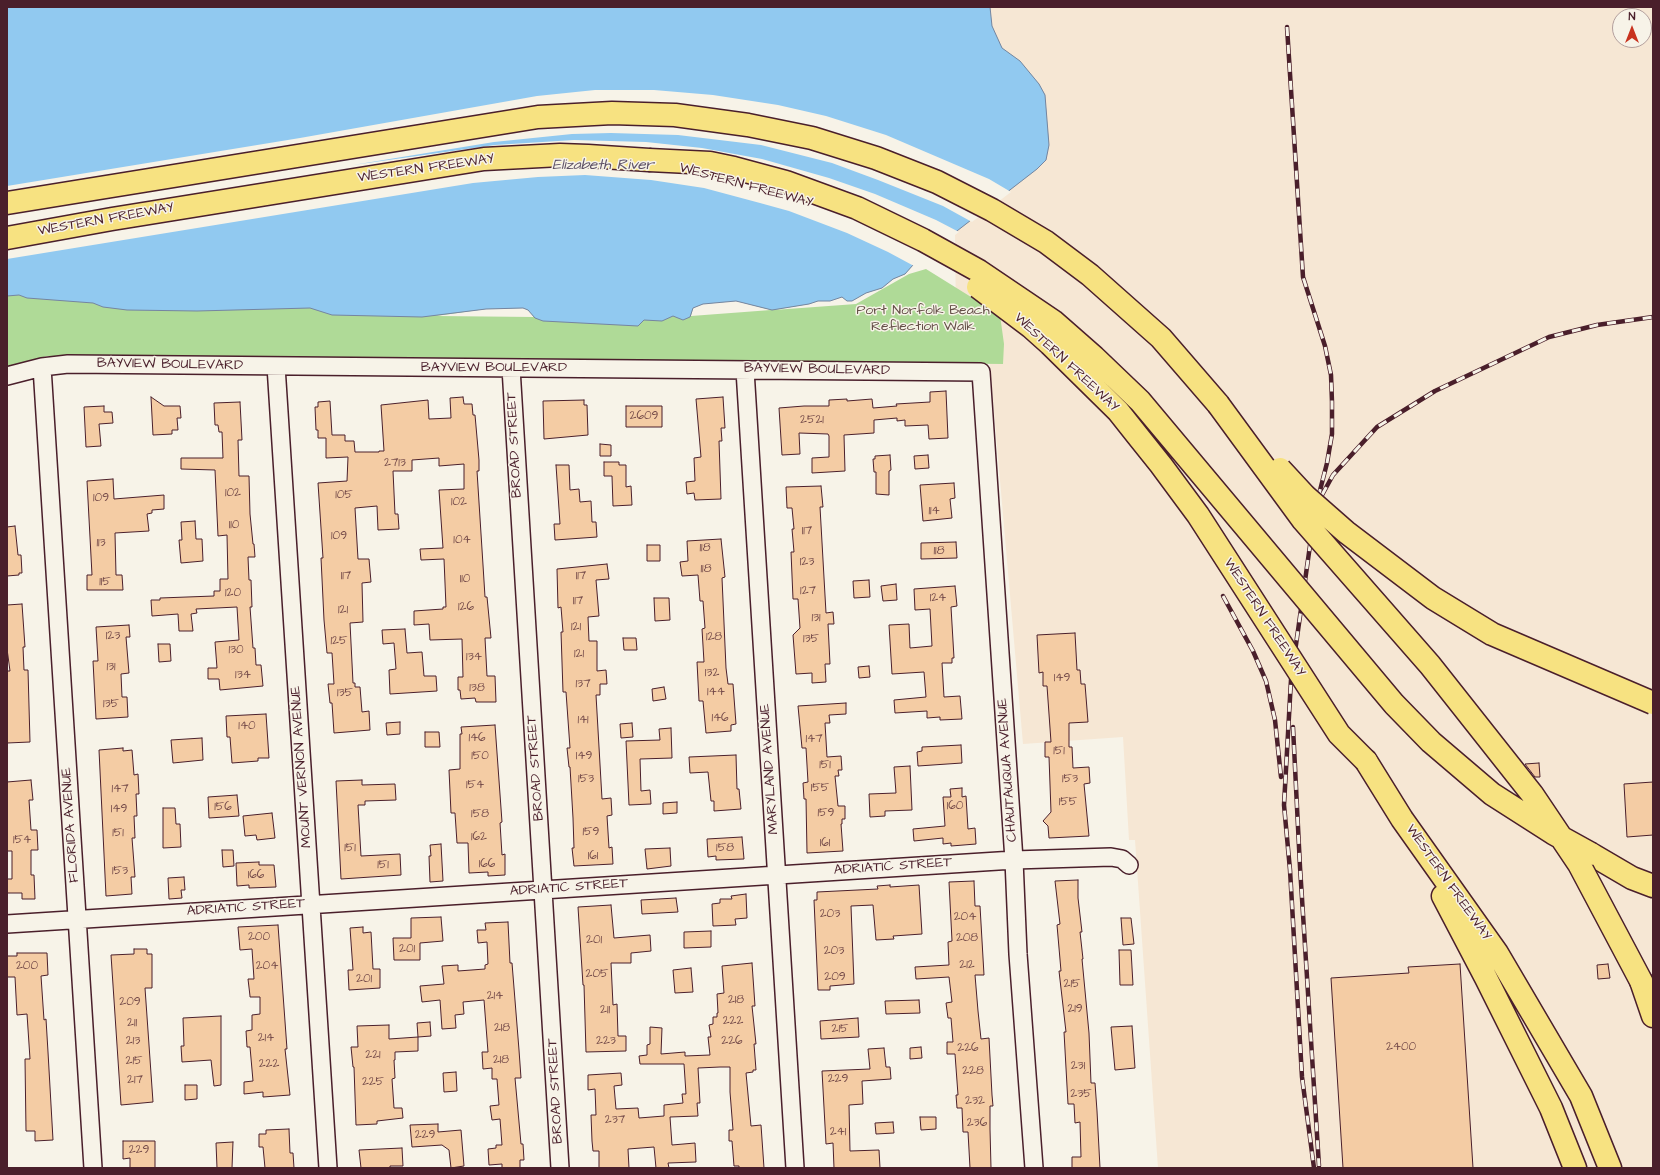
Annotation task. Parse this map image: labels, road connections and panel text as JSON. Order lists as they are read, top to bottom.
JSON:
{
  "streets": {
    "highway": ["WESTERN FREEWAY"],
    "street": [
      "BAYVIEW BOULEVARD",
      "BROAD STREET",
      "MOUNT VERNON AVENUE",
      "MARYLAND AVENUE",
      "CHAUTAUQUA AVENUE",
      "FLORIDA AVENUE",
      "ADRIATIC STREET"
    ]
  },
  "crossings": [
    ["BAYVIEW BOULEVARD", "BROAD STREET"],
    ["BAYVIEW BOULEVARD", "MOUNT VERNON AVENUE"],
    ["BAYVIEW BOULEVARD", "MARYLAND AVENUE"],
    ["BAYVIEW BOULEVARD", "CHAUTAUQUA AVENUE"],
    ["BAYVIEW BOULEVARD", "FLORIDA AVENUE"],
    ["BROAD STREET", "ADRIATIC STREET"],
    ["MOUNT VERNON AVENUE", "ADRIATIC STREET"],
    ["MARYLAND AVENUE", "ADRIATIC STREET"],
    ["CHAUTAUQUA AVENUE", "ADRIATIC STREET"],
    ["FLORIDA AVENUE", "ADRIATIC STREET"]
  ],
  "water": ["Elizabeth River"],
  "parks": ["Port Norfolk Beach Reflection Walk"],
  "house_numbers": [
    "2609",
    "2521",
    "2713",
    "102",
    "105",
    "109",
    "102",
    "114",
    "110",
    "117",
    "109",
    "104",
    "113",
    "118",
    "118",
    "123",
    "118",
    "117",
    "117",
    "110",
    "115",
    "127",
    "120",
    "124",
    "117",
    "126",
    "121",
    "131",
    "121",
    "123",
    "128",
    "135",
    "125",
    "130",
    "121",
    "134",
    "131",
    "132",
    "134",
    "149",
    "137",
    "138",
    "144",
    "135",
    "135",
    "146",
    "141",
    "140",
    "146",
    "147",
    "151",
    "150",
    "149",
    "151",
    "153",
    "153",
    "154",
    "155",
    "147",
    "155",
    "160",
    "156",
    "149",
    "159",
    "158",
    "159",
    "151",
    "162",
    "154",
    "161",
    "151",
    "158",
    "161",
    "166",
    "151",
    "153",
    "166",
    "203",
    "204",
    "200",
    "208",
    "201",
    "201",
    "203",
    "212",
    "200",
    "204",
    "205",
    "209",
    "201",
    "215",
    "214",
    "218",
    "209",
    "219",
    "211",
    "222",
    "211",
    "218",
    "215",
    "214",
    "213",
    "223",
    "226",
    "2400",
    "226",
    "221",
    "218",
    "215",
    "222",
    "231",
    "228",
    "229",
    "217",
    "225",
    "235",
    "232",
    "237",
    "236",
    "241",
    "229",
    "229"
  ],
  "north": "top"
}
